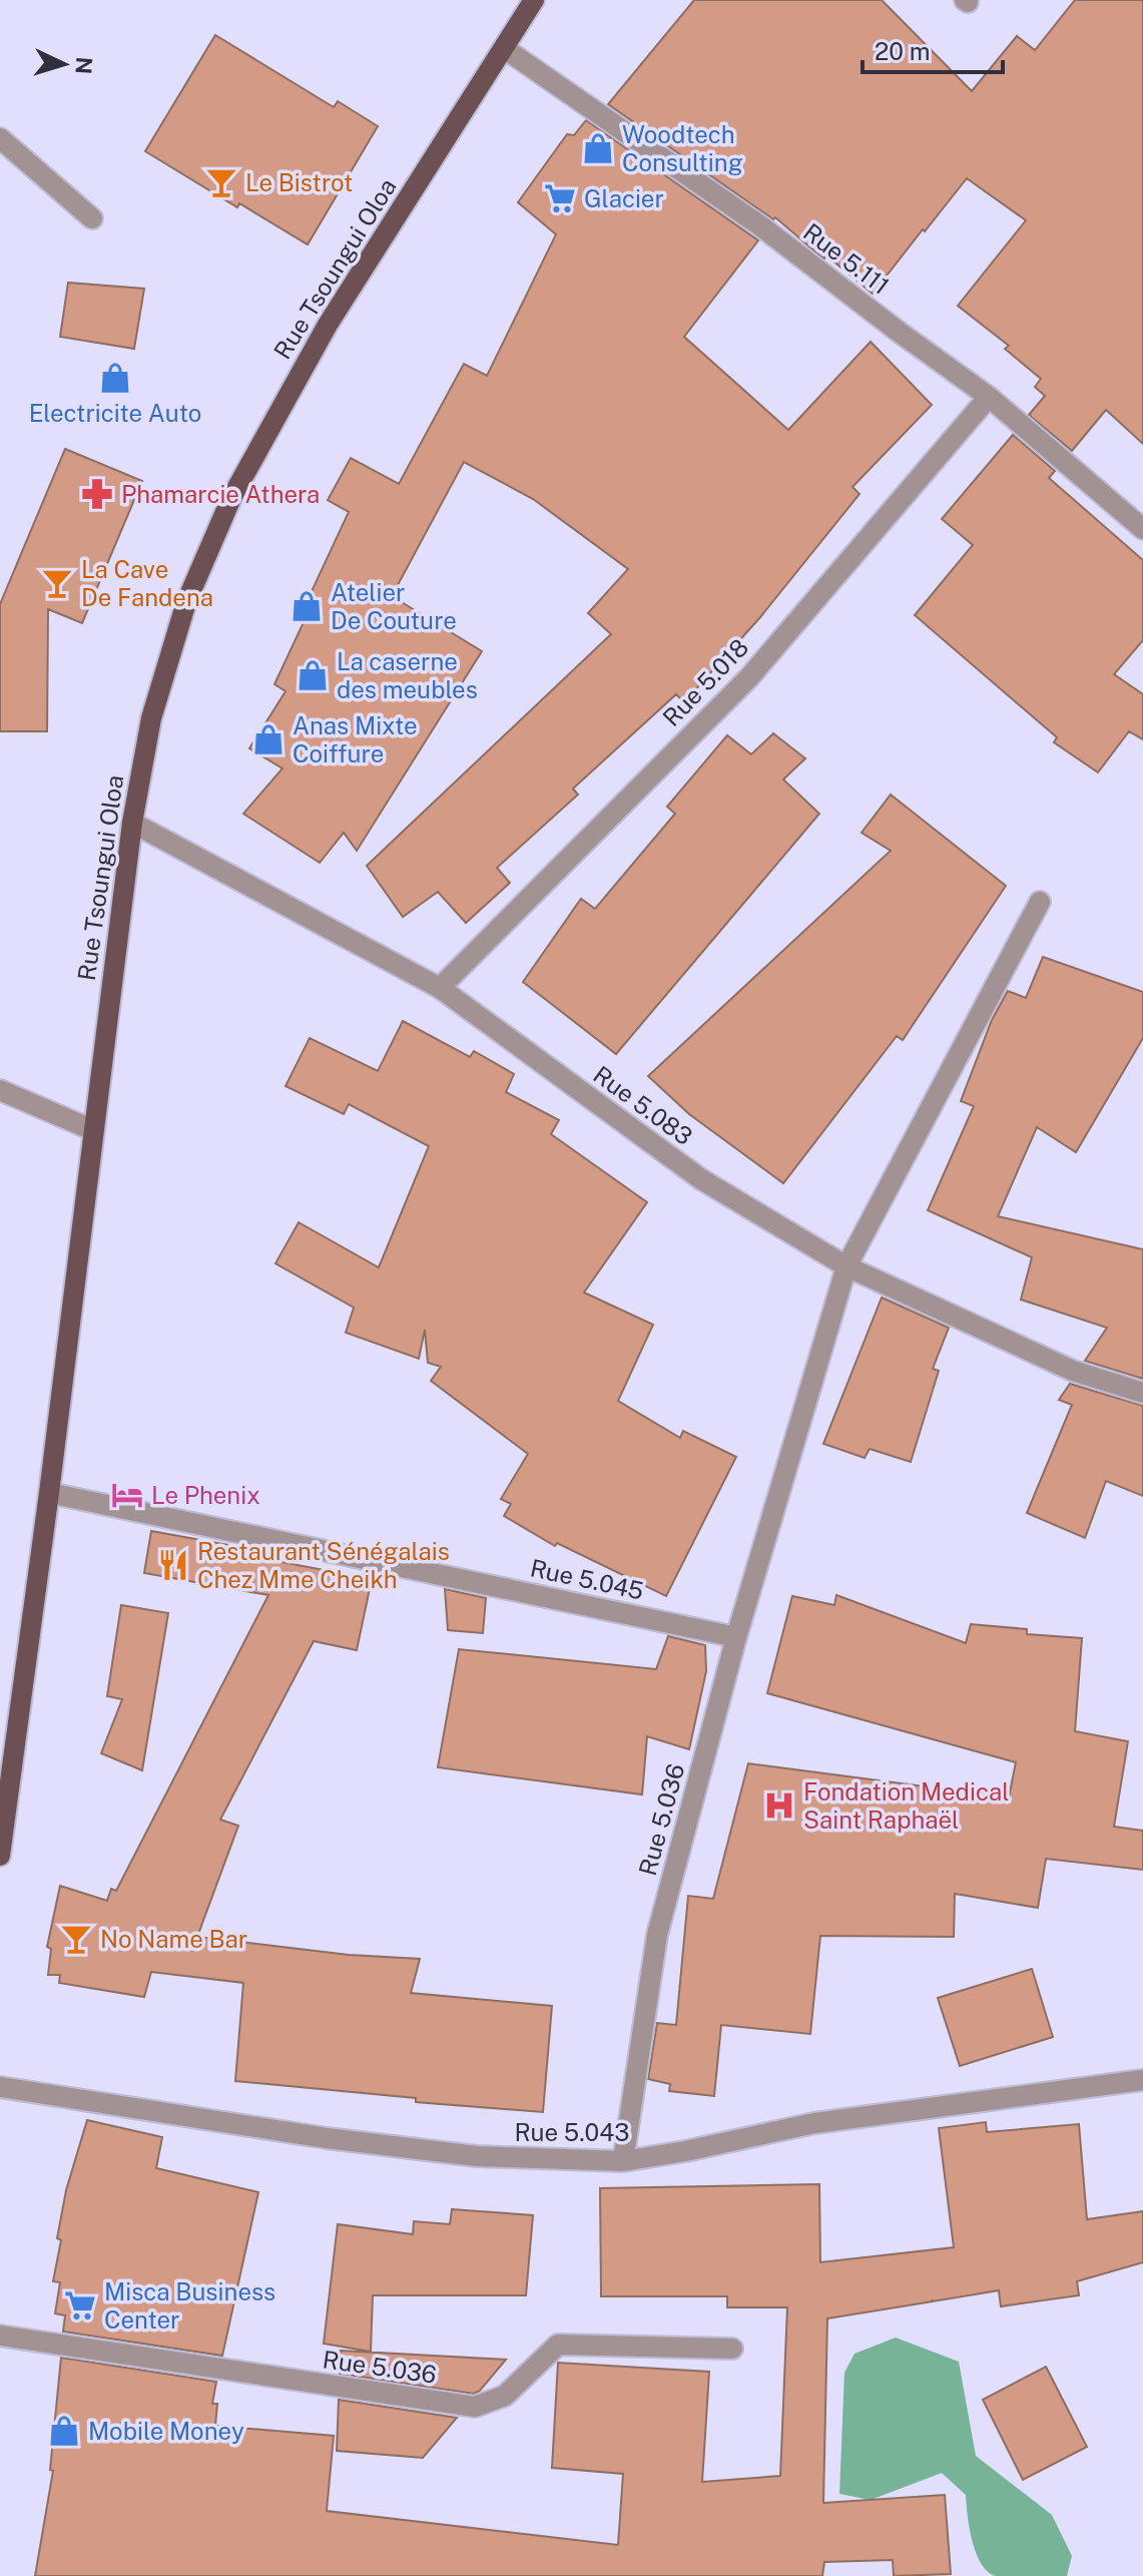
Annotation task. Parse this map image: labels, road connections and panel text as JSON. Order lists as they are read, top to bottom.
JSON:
{
  "streets": {
    "main road": ["Rue Tsoungui Oloa"],
    "street": [
      "Rue 5.111",
      "Rue 5.018",
      "Rue 5.083",
      "Rue 5.045",
      "Rue 5.036",
      "Rue 5.043"
    ]
  },
  "crossings": [
    ["Rue 5.111", "Rue Tsoungui Oloa"],
    ["Rue 5.111", "Rue 5.018"],
    ["Rue Tsoungui Oloa", "Rue 5.083"],
    ["Rue Tsoungui Oloa", "Rue 5.045"],
    ["Rue 5.018", "Rue 5.083"],
    ["Rue 5.045", "Rue 5.036"],
    ["Rue 5.036", "Rue 5.043"]
  ],
  "places": {
    "shop": [
      "Woodtech Consulting",
      "Electricite Auto",
      "Atelier De Couture",
      "La caserne des meubles",
      "Anas Mixte Coiffure",
      "Mobile Money"
    ],
    "bar": ["Le Bistrot", "La Cave De Fandena", "No Name Bar"],
    "supermarket": ["Glacier", "Misca Business Center"],
    "pharmacy": ["Phamarcie Athera"],
    "hotel": ["Le Phenix"],
    "restaurant": ["Restaurant Sénégalais Chez Mme Cheikh"],
    "hospital": ["Fondation Medical Saint Raphaël"]
  },
  "scale_bar": "20 m",
  "north": "right"
}
